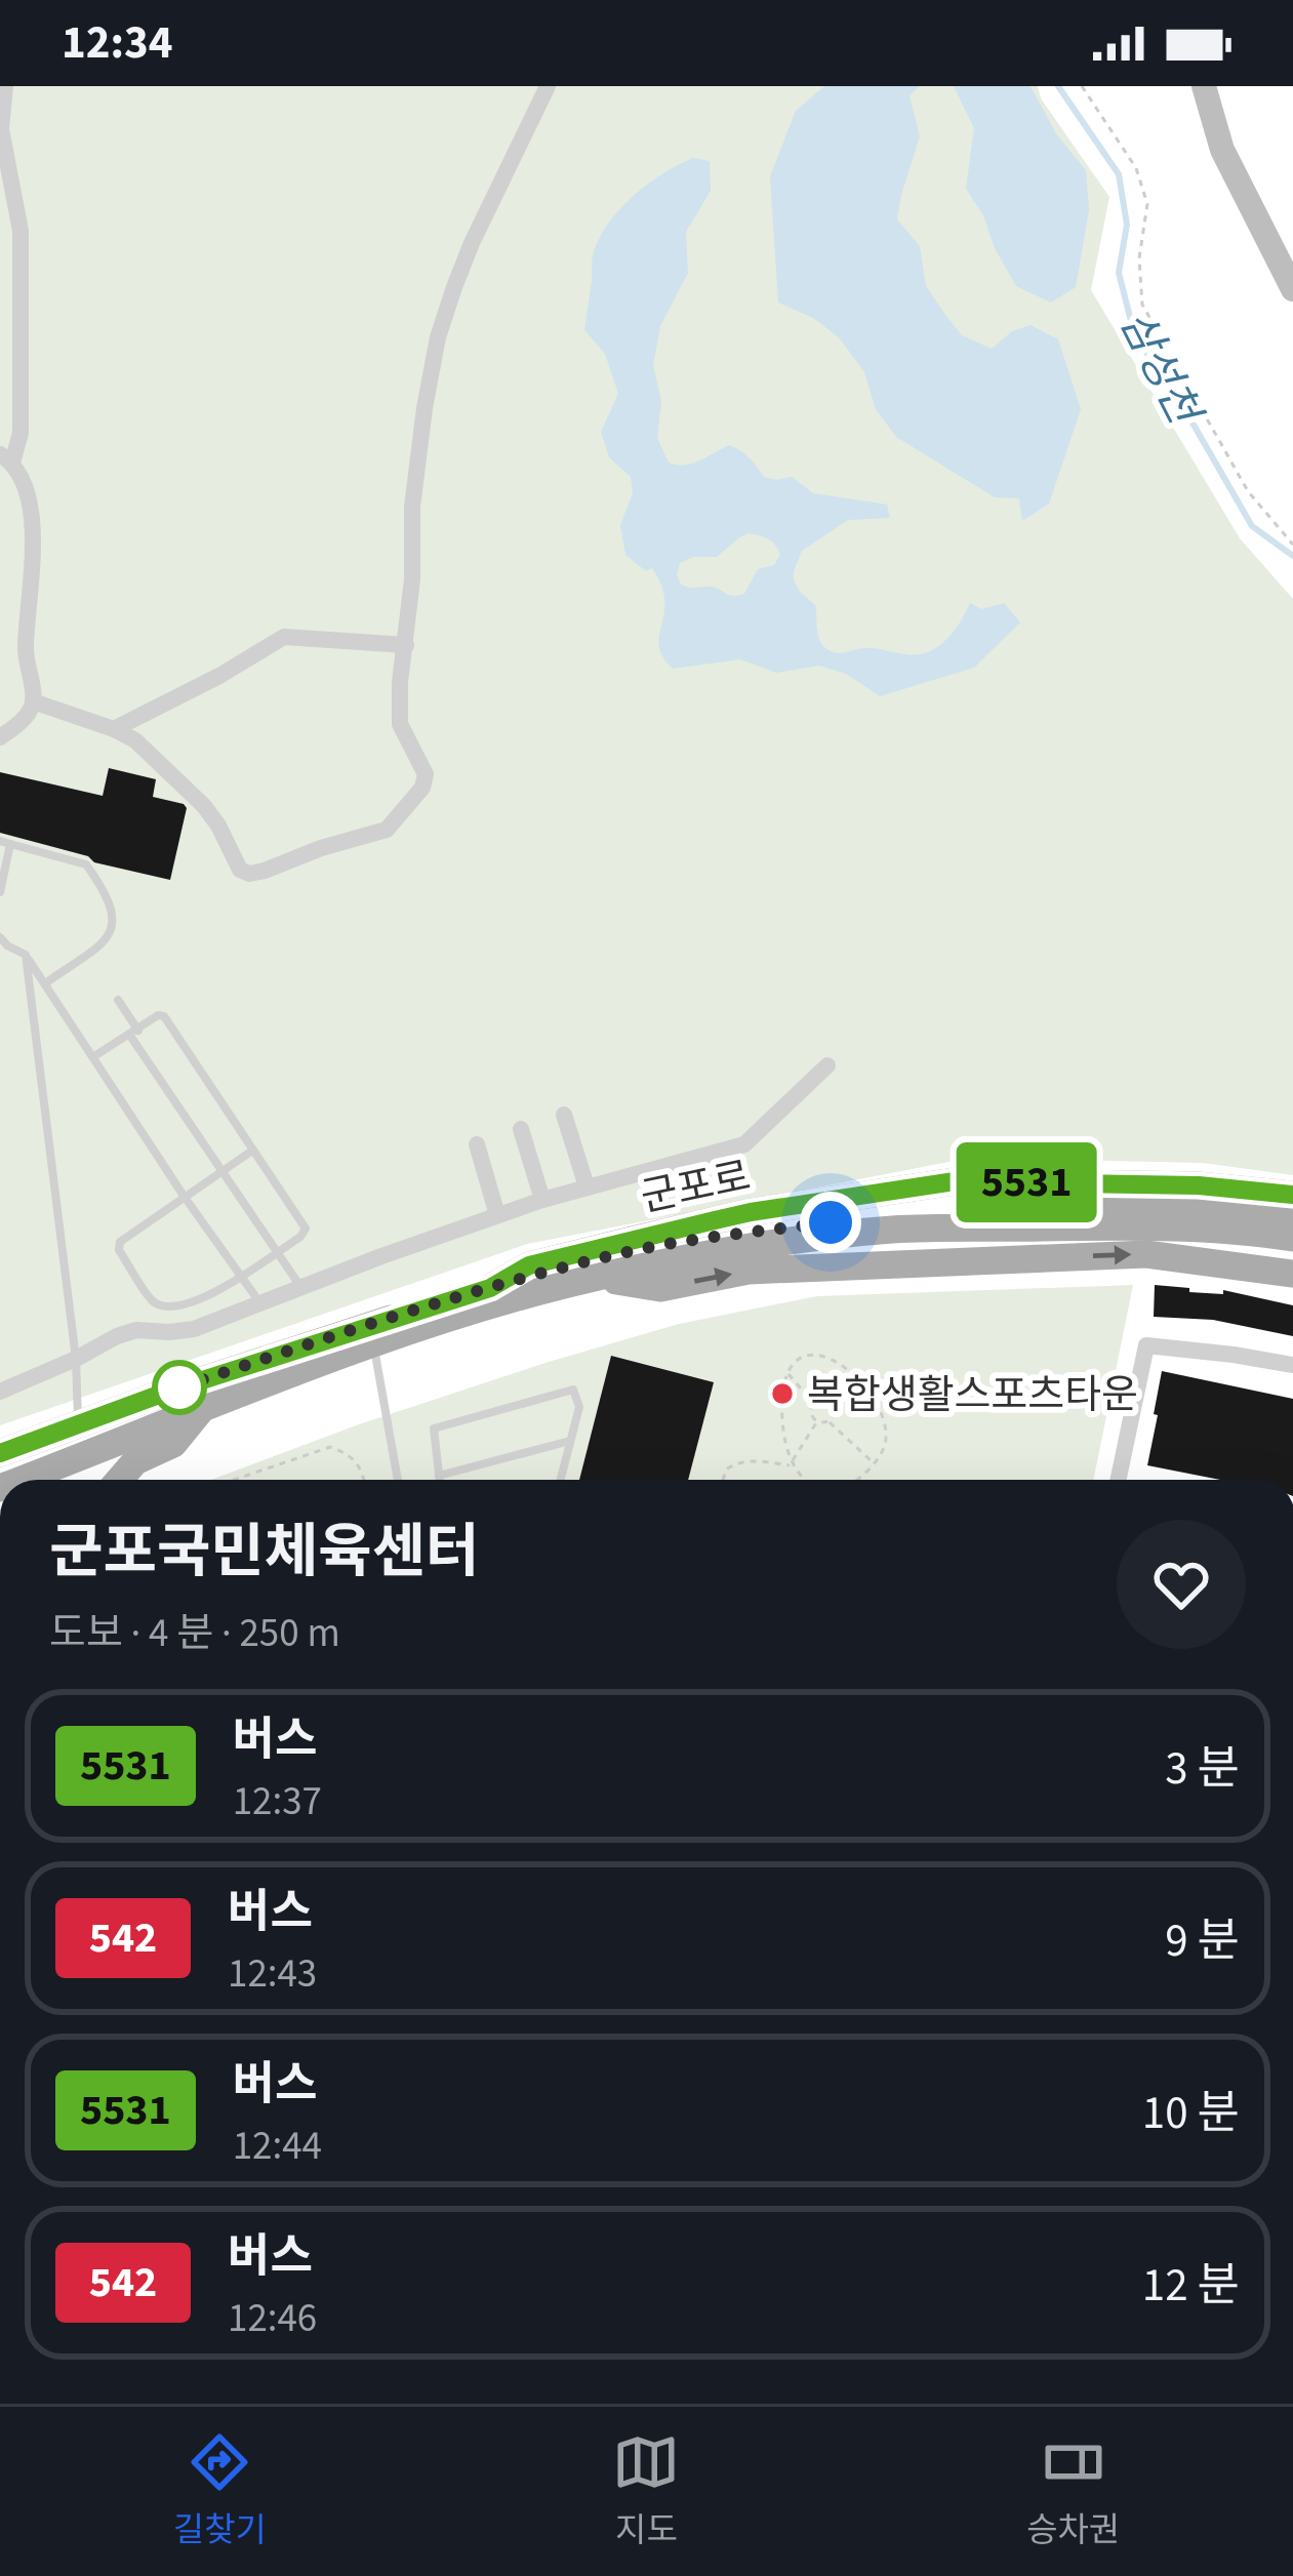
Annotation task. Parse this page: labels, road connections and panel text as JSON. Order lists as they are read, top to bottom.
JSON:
{
  "streets": {
    "main road": ["군포로"]
  },
  "water": ["삼성천"],
  "places": ["복합생활스포츠타운"],
  "lines": ["bus line 5531"],
  "page": {
    "status": "12:34",
    "on_map": "5531",
    "heading": ["군포국민체육센터", "도보 · 4 분 · 250 m"],
    "list": [
      {
        "mark": "5531",
        "name": "버스",
        "note": "12:37",
        "value": "3 분"
      },
      {
        "mark": "542",
        "name": "버스",
        "note": "12:43",
        "value": "9 분"
      },
      {
        "mark": "5531",
        "name": "버스",
        "note": "12:44",
        "value": "10 분"
      },
      {
        "mark": "542",
        "name": "버스",
        "note": "12:46",
        "value": "12 분"
      }
    ],
    "tabs": ["길찾기", "지도", "승차권"]
  }
}
